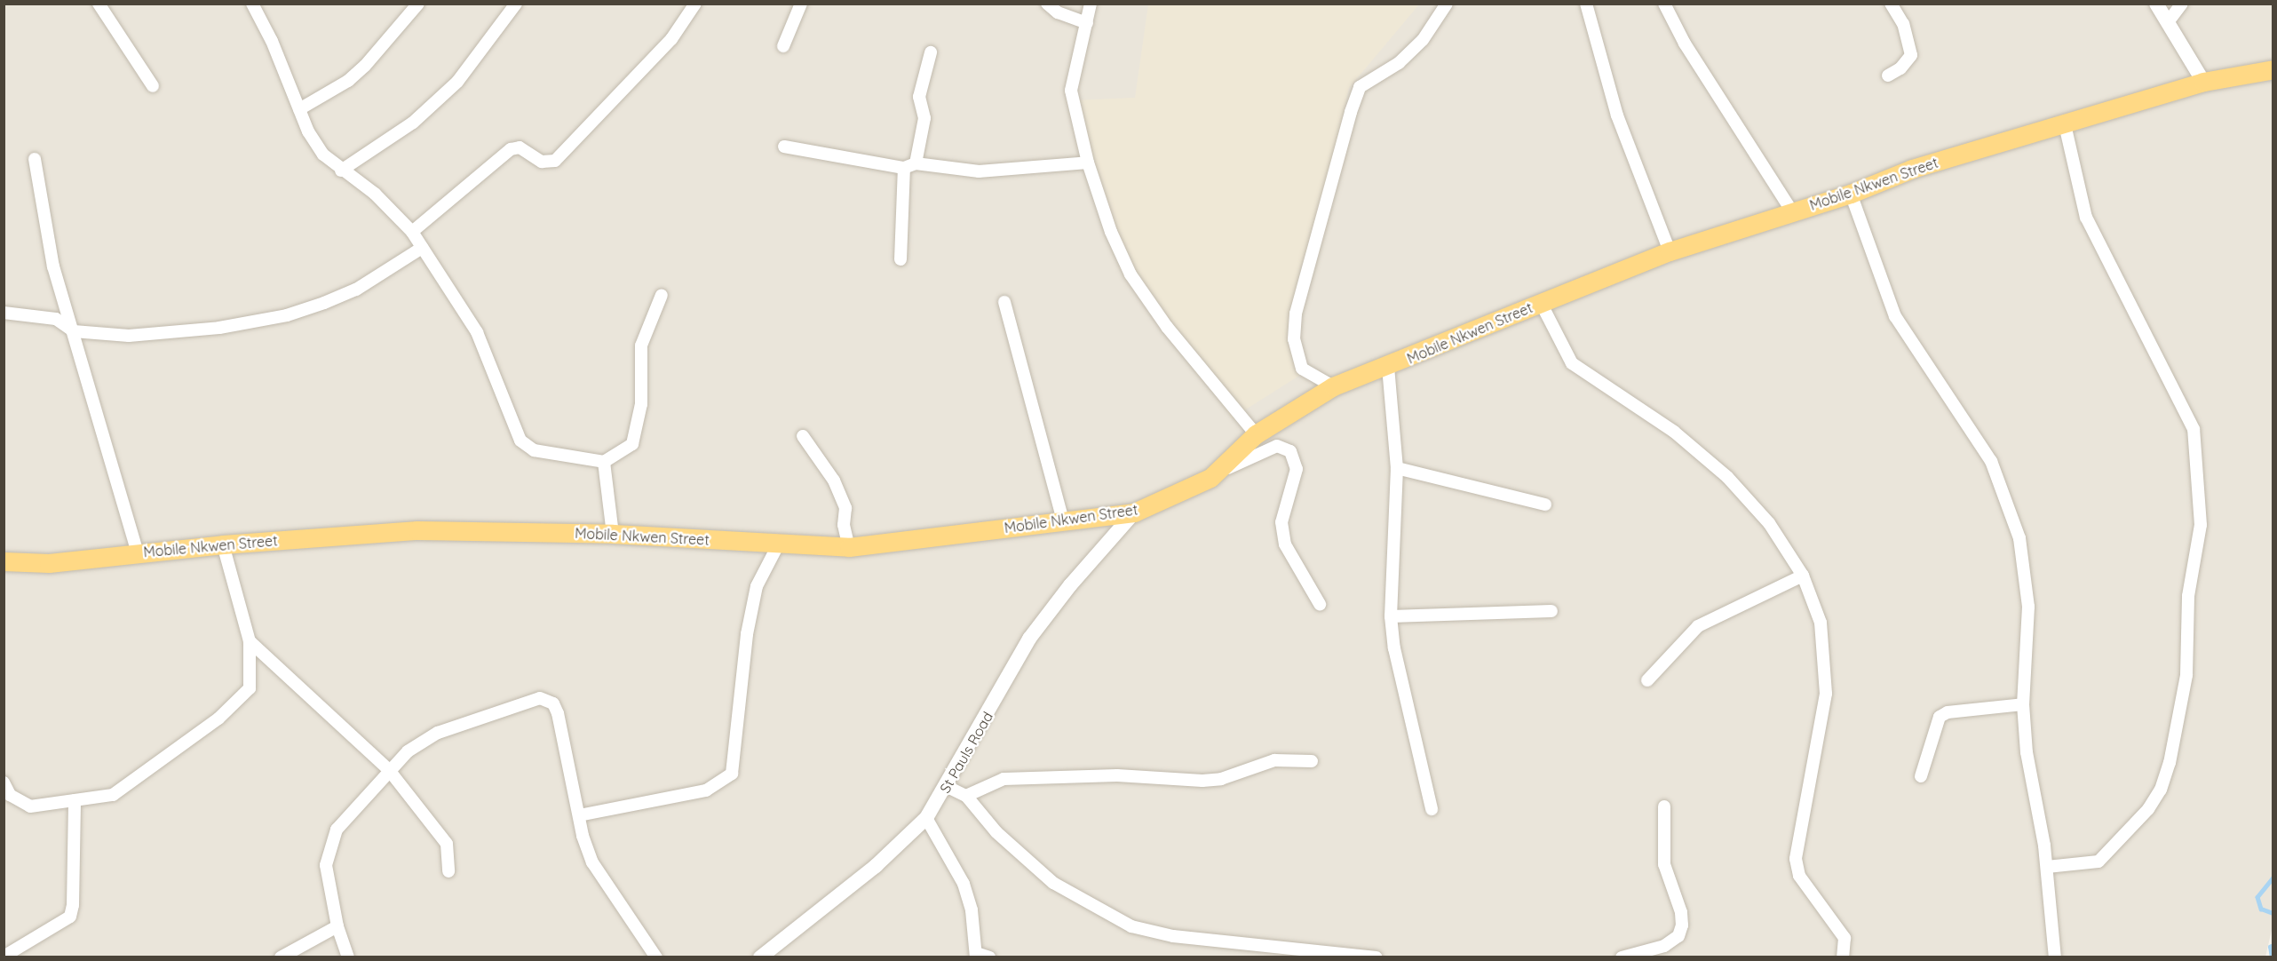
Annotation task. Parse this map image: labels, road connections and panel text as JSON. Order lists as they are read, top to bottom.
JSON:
{
  "streets": {
    "highway": ["Mobile Nkwen Street"],
    "street": ["St Pauls Road"]
  },
  "crossings": [
    ["Mobile Nkwen Street", "St Pauls Road"]
  ]
}
